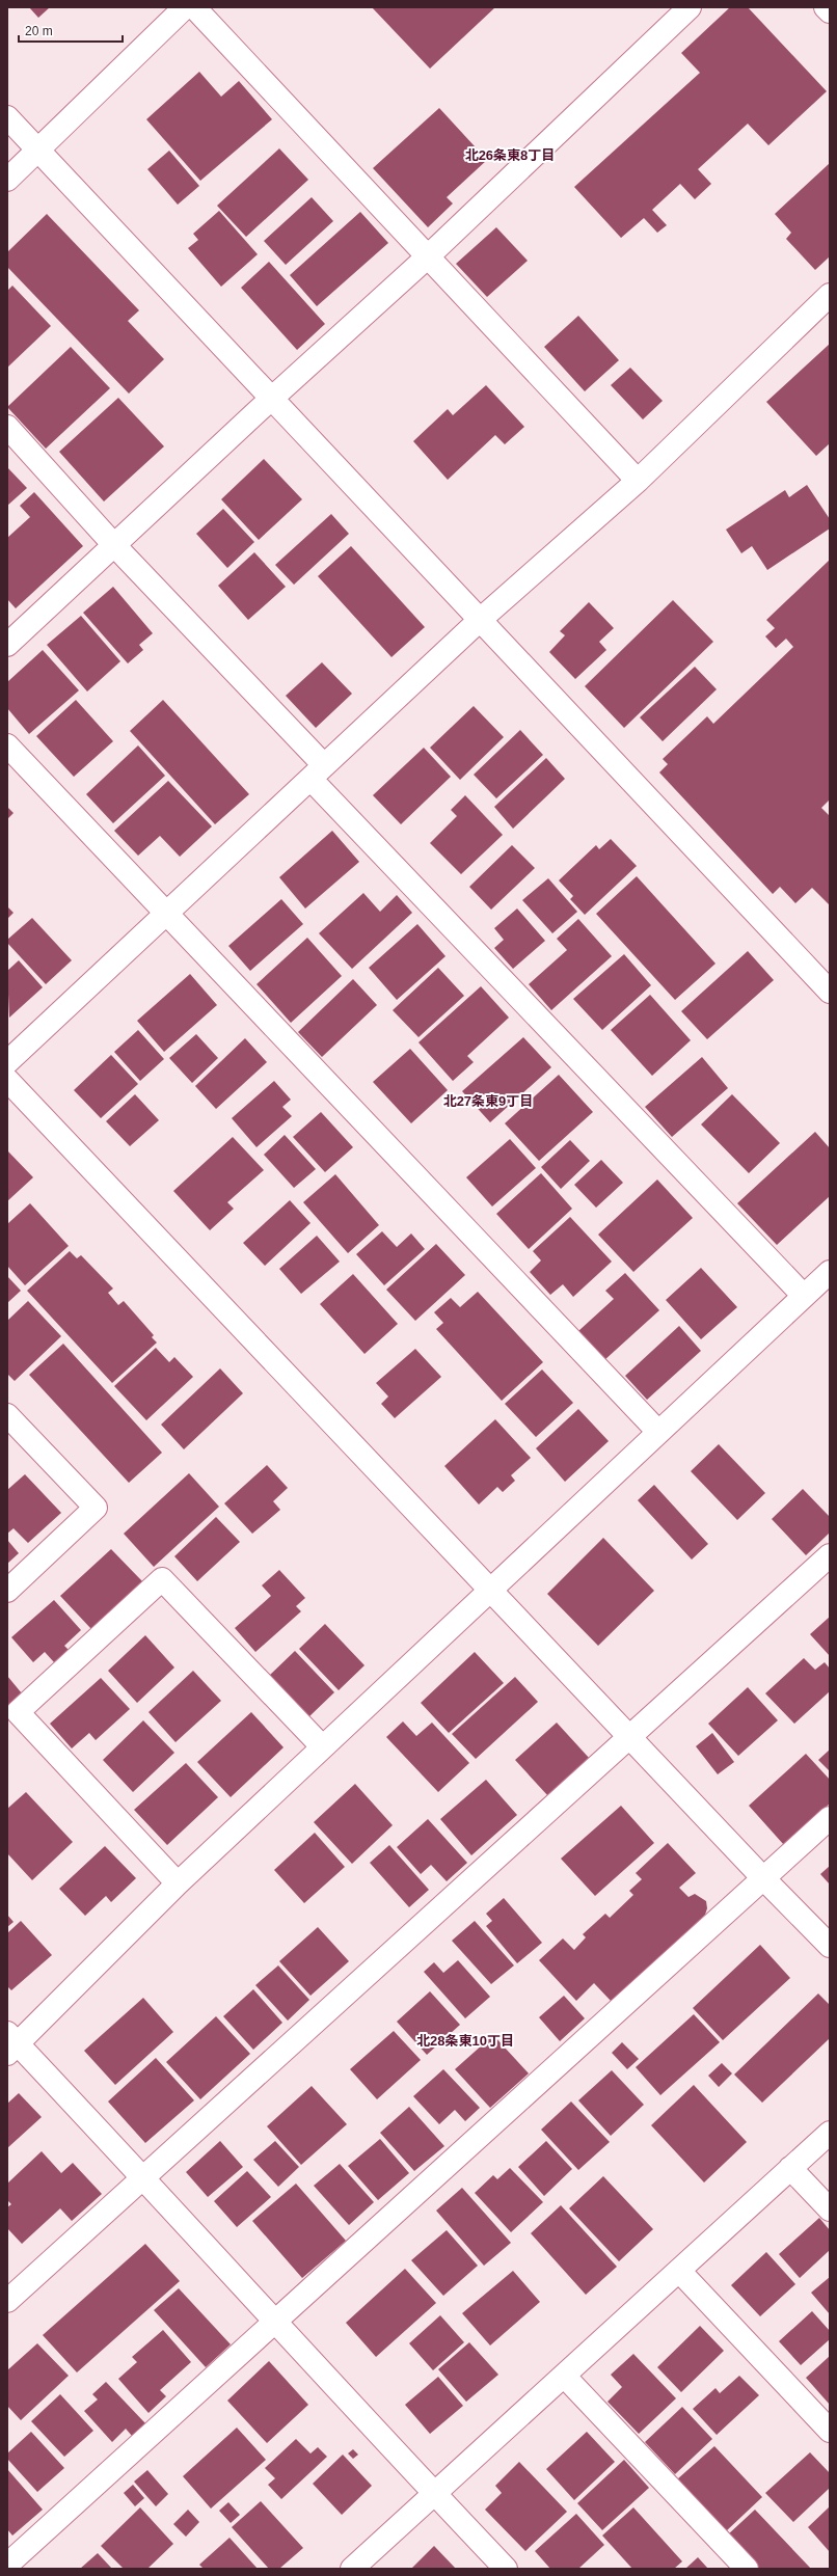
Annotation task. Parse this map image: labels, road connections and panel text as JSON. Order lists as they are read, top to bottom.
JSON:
{
  "districts": ["北26条東8丁目", "北27条東9丁目", "北28条東10丁目"],
  "scale_bar": "20 m"
}
